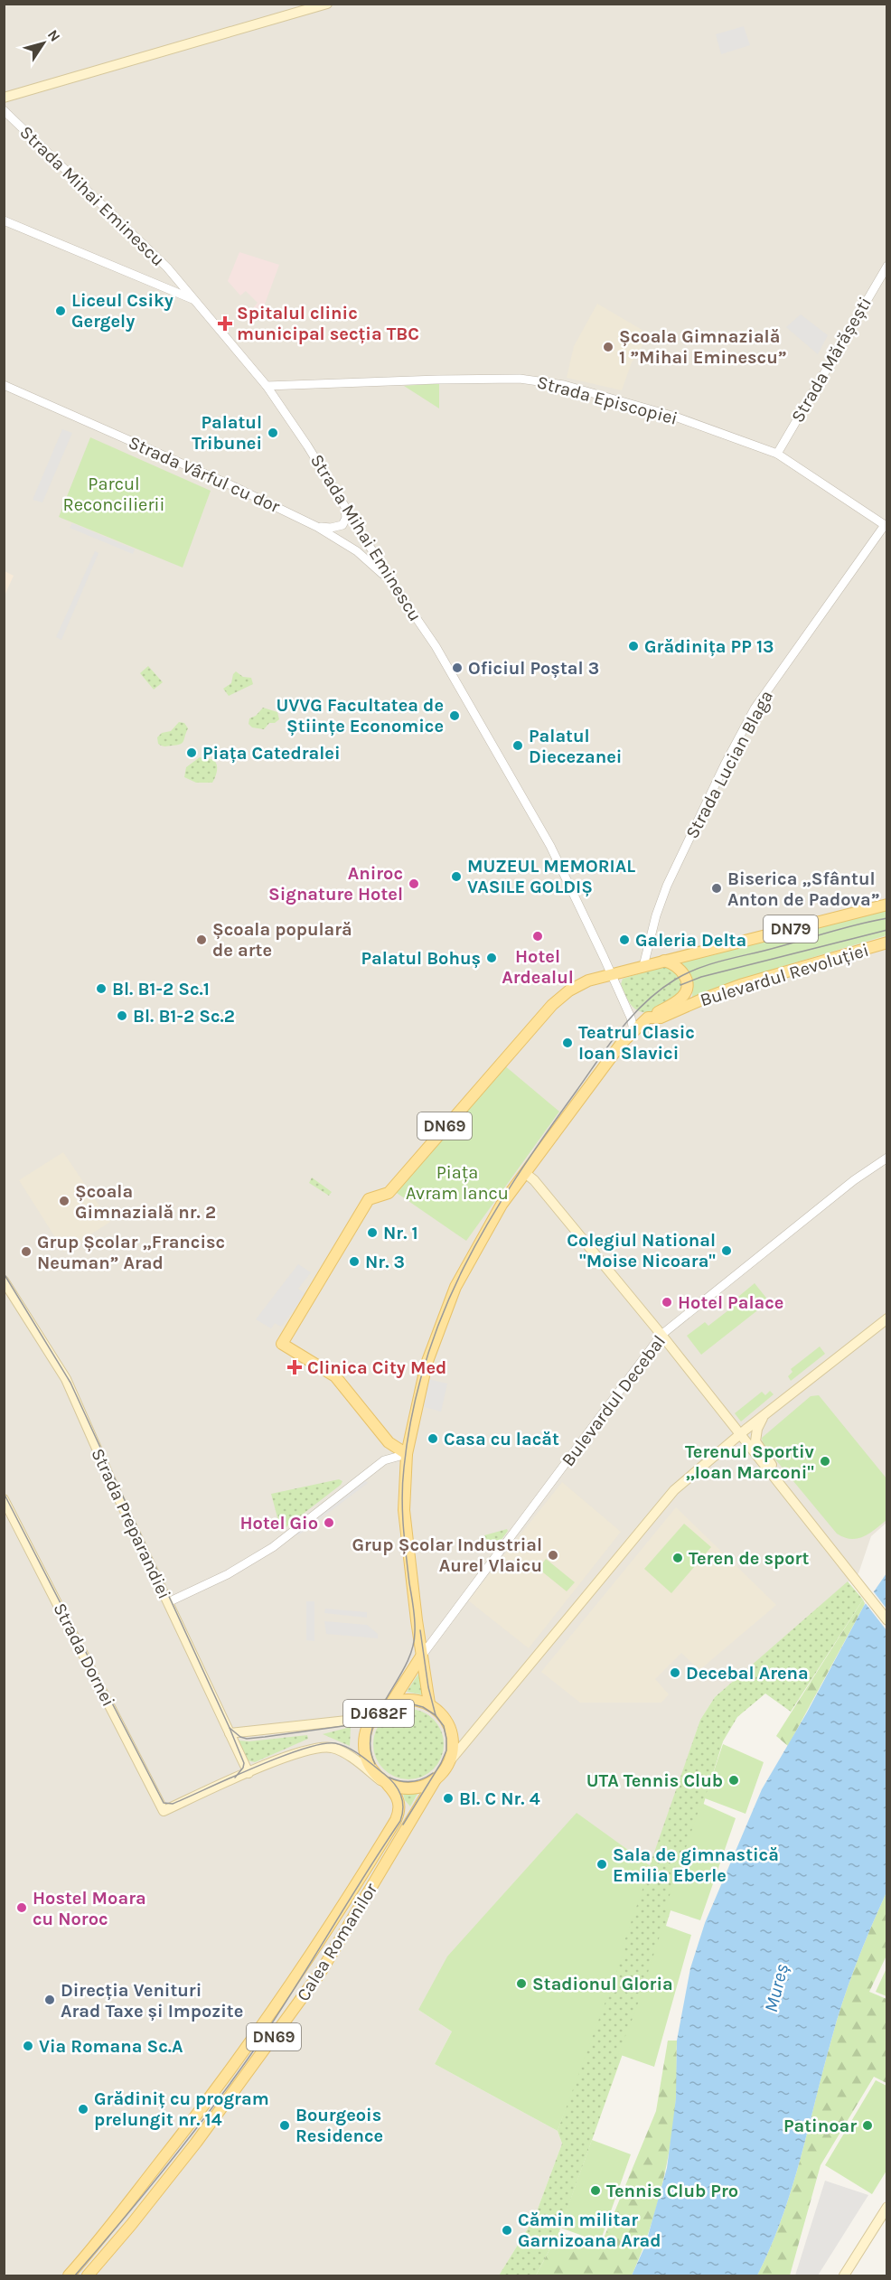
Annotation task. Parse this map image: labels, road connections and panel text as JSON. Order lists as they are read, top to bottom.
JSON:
{
  "streets": {
    "main road": [
      "DN79",
      "Bulevardul Revoluției",
      "DN69",
      "Strada Preparandiei",
      "Strada Dornei",
      "DJ682F",
      "Calea Romanilor"
    ],
    "street": [
      "Strada Mihai Eminescu",
      "Strada Mărășești",
      "Strada Episcopiei",
      "Strada Vârful cu dor",
      "Strada Lucian Blaga",
      "Bulevardul Decebal"
    ]
  },
  "crossings": [
    ["Strada Mihai Eminescu", "Strada Episcopiei"],
    ["Strada Mihai Eminescu", "Strada Vârful cu dor"],
    ["Strada Mihai Eminescu", "DN79"],
    ["Strada Mihai Eminescu", "Bulevardul Revoluției"],
    ["Strada Mărășești", "Strada Episcopiei"],
    ["Strada Episcopiei", "Strada Lucian Blaga"],
    ["Strada Lucian Blaga", "DN79"],
    ["DN79", "Bulevardul Revoluției"],
    ["DN79", "DN69"],
    ["Strada Preparandiei", "Strada Dornei"],
    ["Strada Preparandiei", "DJ682F"],
    ["Strada Dornei", "DJ682F"],
    ["DJ682F", "Calea Romanilor"]
  ],
  "water": ["Mureș"],
  "parks": ["Parcul Reconcilierii", "Piața Avram Iancu"],
  "places": {
    "other": [
      "Liceul Csiky Gergely",
      "Școala Gimnazială 1 ”Mihai Eminescu”",
      "Palatul Tribunei",
      "Grădinița PP 13",
      "Oficiul Poștal 3",
      "UVVG Facultatea de Științe Economice",
      "Palatul Diecezanei",
      "Piața Catedralei",
      "MUZEUL MEMORIAL VASILE GOLDIȘ",
      "Aniroc Signature Hotel",
      "Biserica „Sfântul Anton de Padova”",
      "Hotel Ardealul",
      "Școala populară de arte",
      "Galeria Delta",
      "Palatul Bohuș",
      "Bl. B1-2 Sc.1",
      "Bl. B1-2 Sc.2",
      "Teatrul Clasic Ioan Slavici",
      "Școala Gimnazială nr. 2",
      "Nr. 1",
      "Colegiul National \"Moise Nicoara\"",
      "Grup Școlar „Francisc Neuman” Arad",
      "Nr. 3",
      "Hotel Palace",
      "Casa cu lacăt",
      "Terenul Sportiv ,,Ioan Marconi\"",
      "Hotel Gio",
      "Grup Școlar Industrial Aurel Vlaicu",
      "Teren de sport",
      "Decebal Arena",
      "UTA Tennis Club",
      "Bl. C Nr. 4",
      "Sala de gimnastică Emilia Eberle",
      "Hostel Moara cu Noroc",
      "Stadionul Gloria",
      "Direcția Venituri Arad Taxe și Impozite",
      "Via Romana Sc.A",
      "Grădiniț cu program prelungit nr. 14",
      "Bourgeois Residence",
      "Patinoar",
      "Tennis Club Pro",
      "Cămin militar Garnizoana Arad"
    ],
    "health": ["Spitalul clinic municipal secția TBC", "Clinica City Med"]
  },
  "north": "top right"
}
